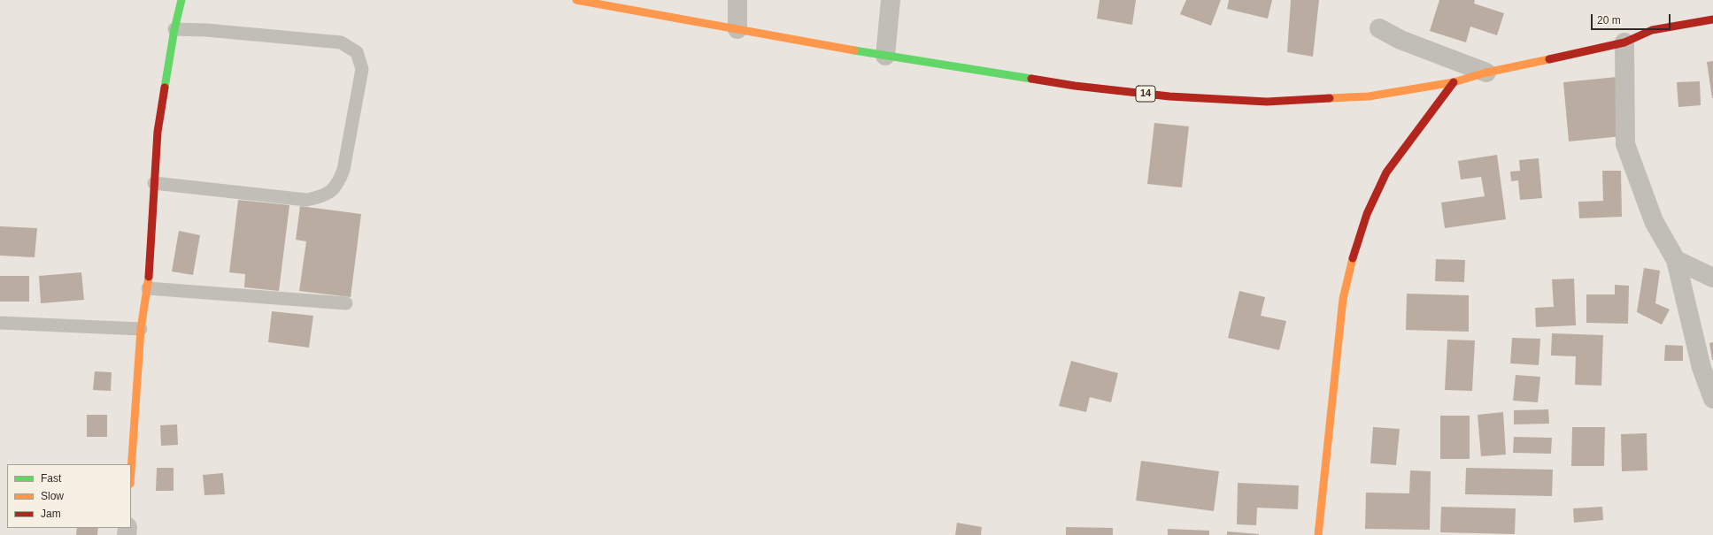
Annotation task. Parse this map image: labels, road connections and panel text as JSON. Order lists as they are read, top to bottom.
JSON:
{
  "streets": {
    "main road": ["14"]
  },
  "legend": ["Fast", "Slow", "Jam"],
  "scale_bar": "20 m"
}
